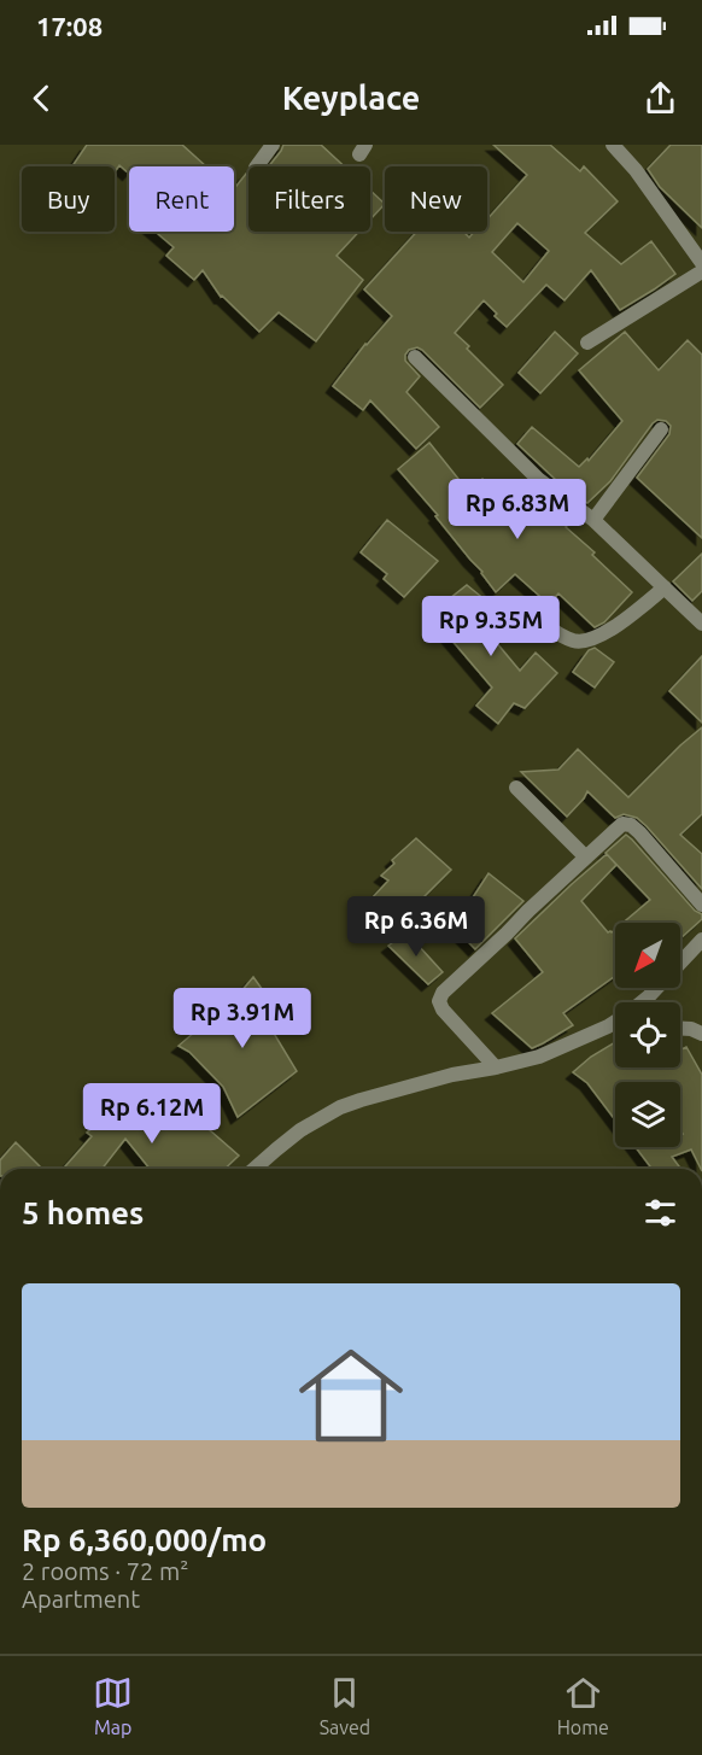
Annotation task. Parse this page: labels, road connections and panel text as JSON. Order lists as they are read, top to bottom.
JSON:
{
  "north": "bottom left",
  "page": {
    "status": "17:08",
    "header": "Keyplace",
    "chip": [
      "Buy",
      "Rent",
      "Filters",
      "New"
    ],
    "price": [
      "Rp 6.83M",
      "Rp 9.35M",
      "Rp 6.36M",
      "Rp 3.91M",
      "Rp 6.12M"
    ],
    "heading": "5 homes",
    "list": [
      {
        "name": "Rp 6,360,000/mo",
        "note": "2 rooms · 72 m² · Apartment"
      }
    ],
    "tabs": ["Map", "Saved", "Home"]
  }
}
